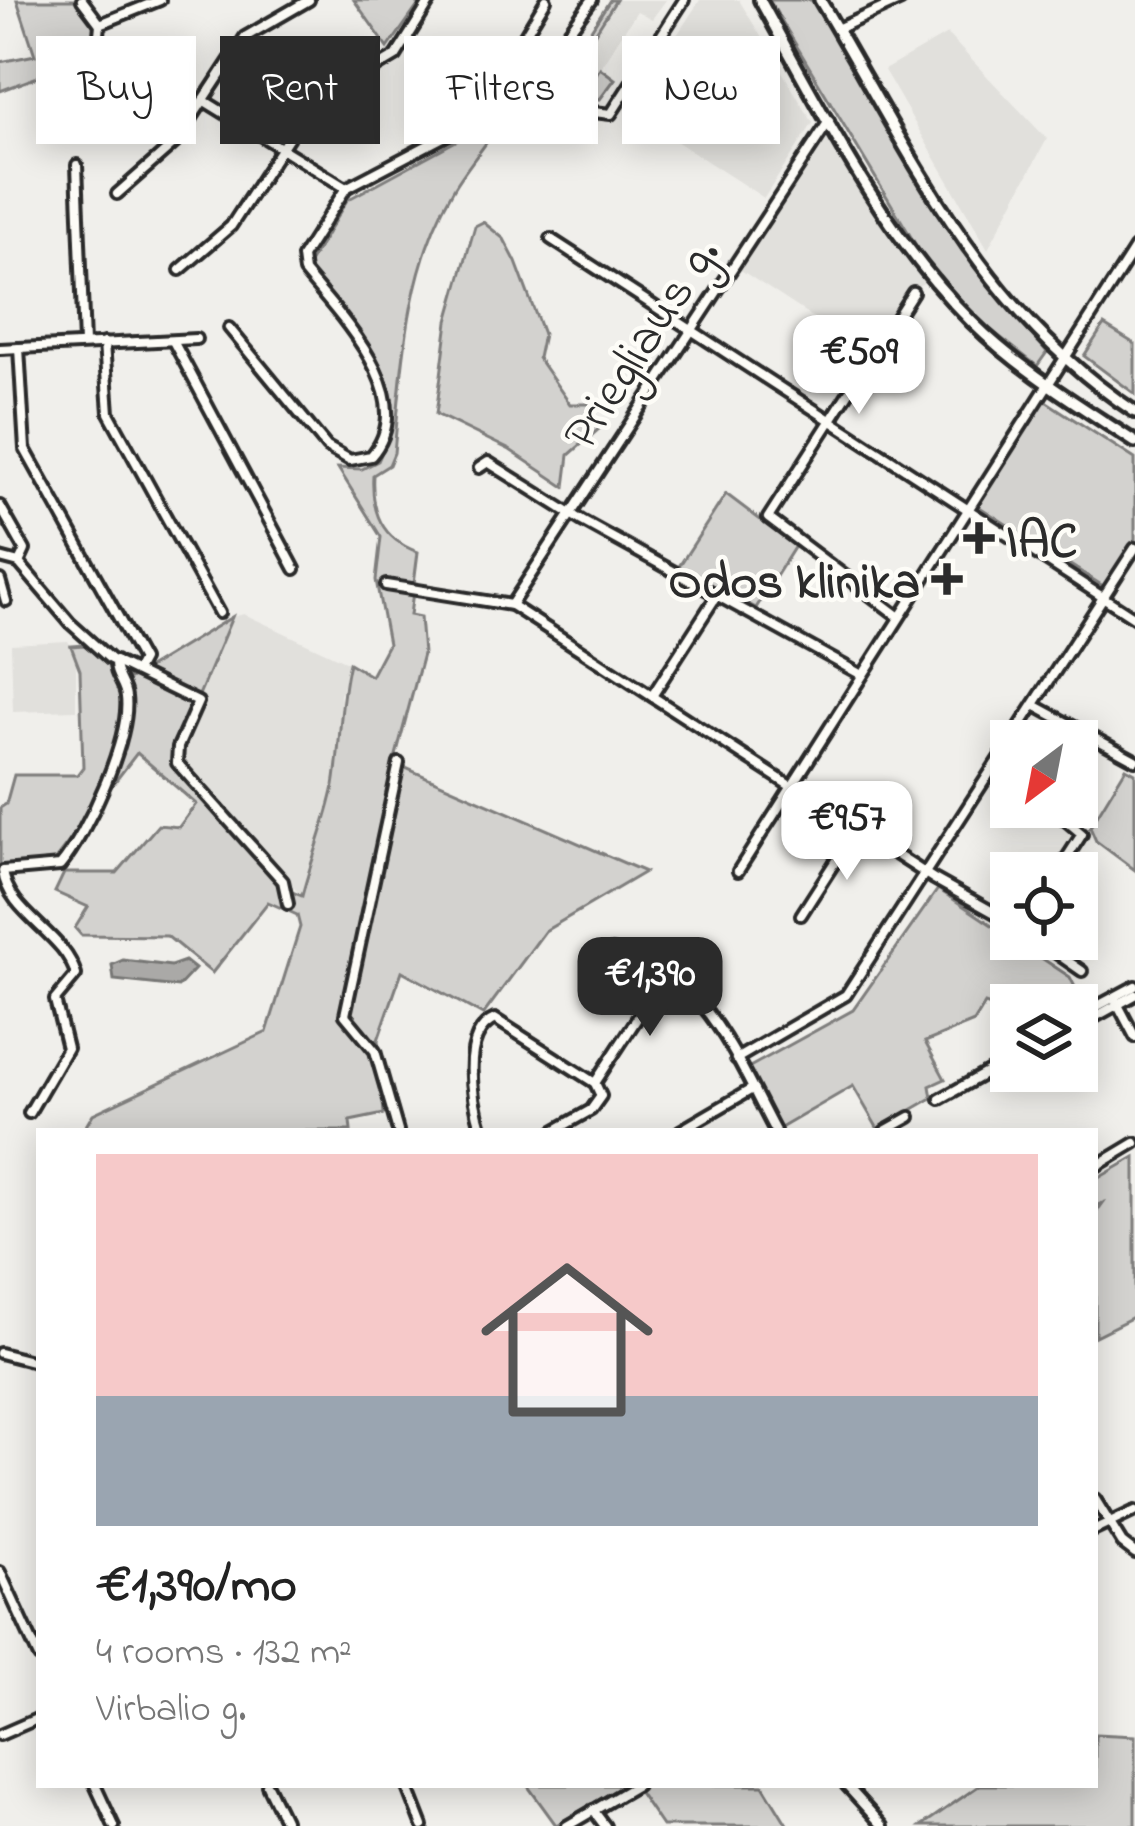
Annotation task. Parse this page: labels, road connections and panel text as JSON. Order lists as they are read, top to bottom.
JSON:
{
  "streets": {
    "street": ["Priegliaus g."]
  },
  "places": {
    "health": ["IAC", "Odos klinika"]
  },
  "north": "bottom left",
  "page": {
    "chip": [
      "Buy",
      "Rent",
      "Filters",
      "New"
    ],
    "price": ["€509", "€957", "€1,390"],
    "list": [
      {
        "name": "€1,390/mo",
        "note": "4 rooms · 132 m² · Virbalio g."
      }
    ]
  }
}
